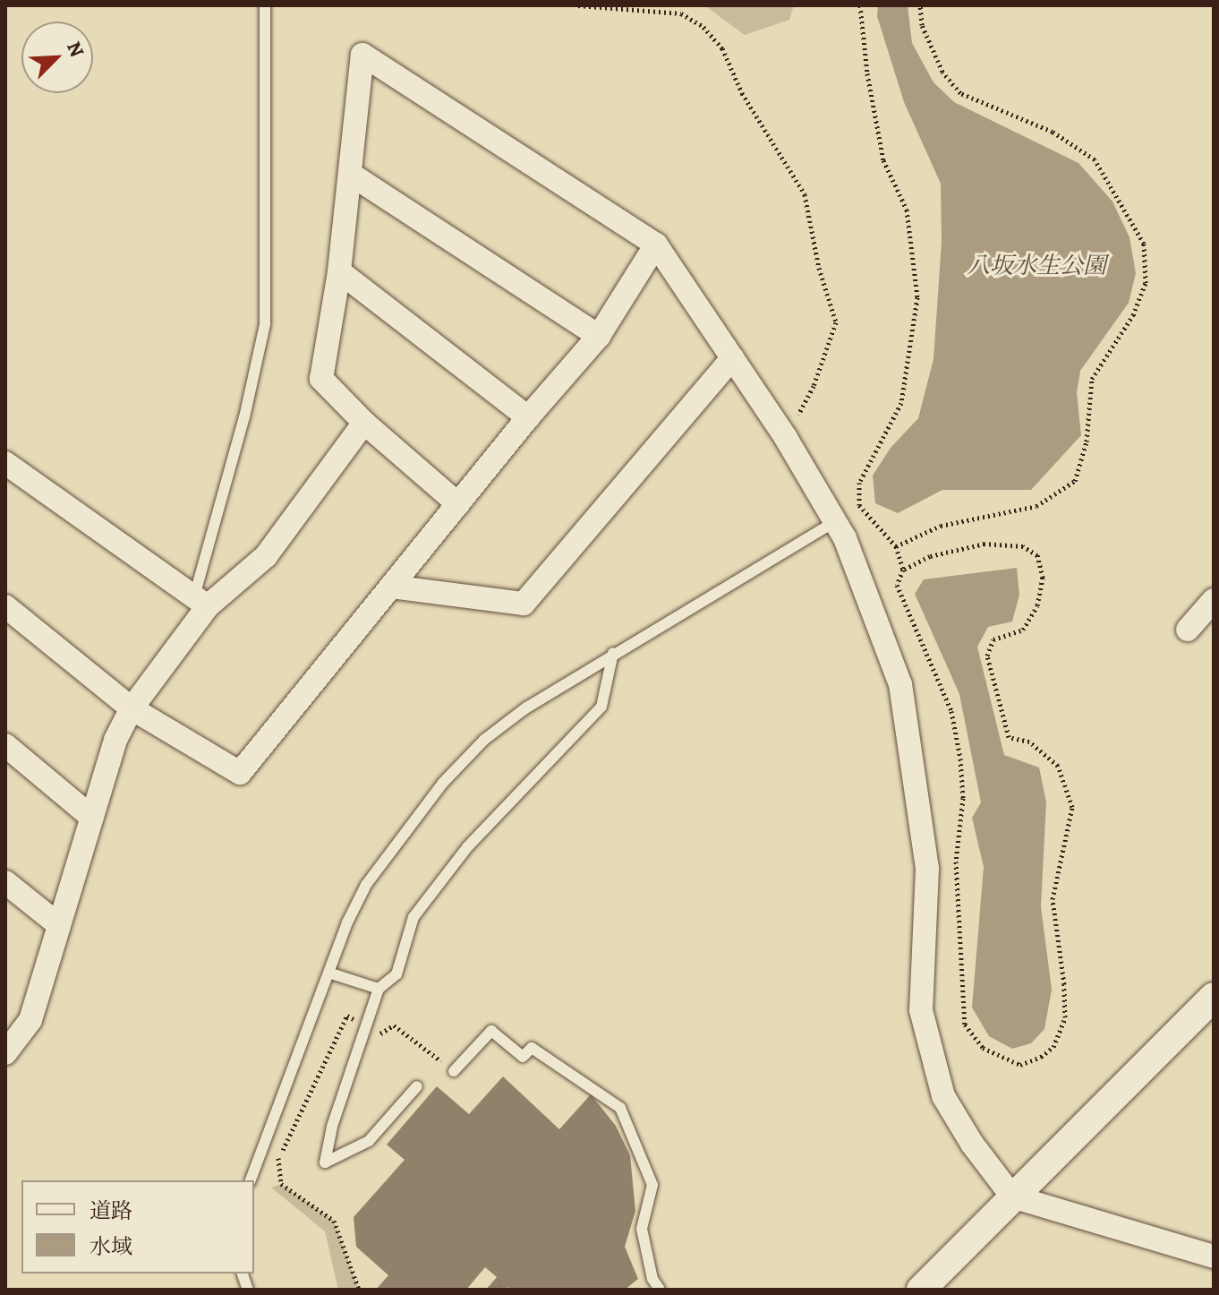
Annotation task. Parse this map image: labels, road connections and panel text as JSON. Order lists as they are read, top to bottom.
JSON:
{
  "water": ["八坂水生公園"],
  "legend": ["道路", "水域"],
  "north": "top right"
}
